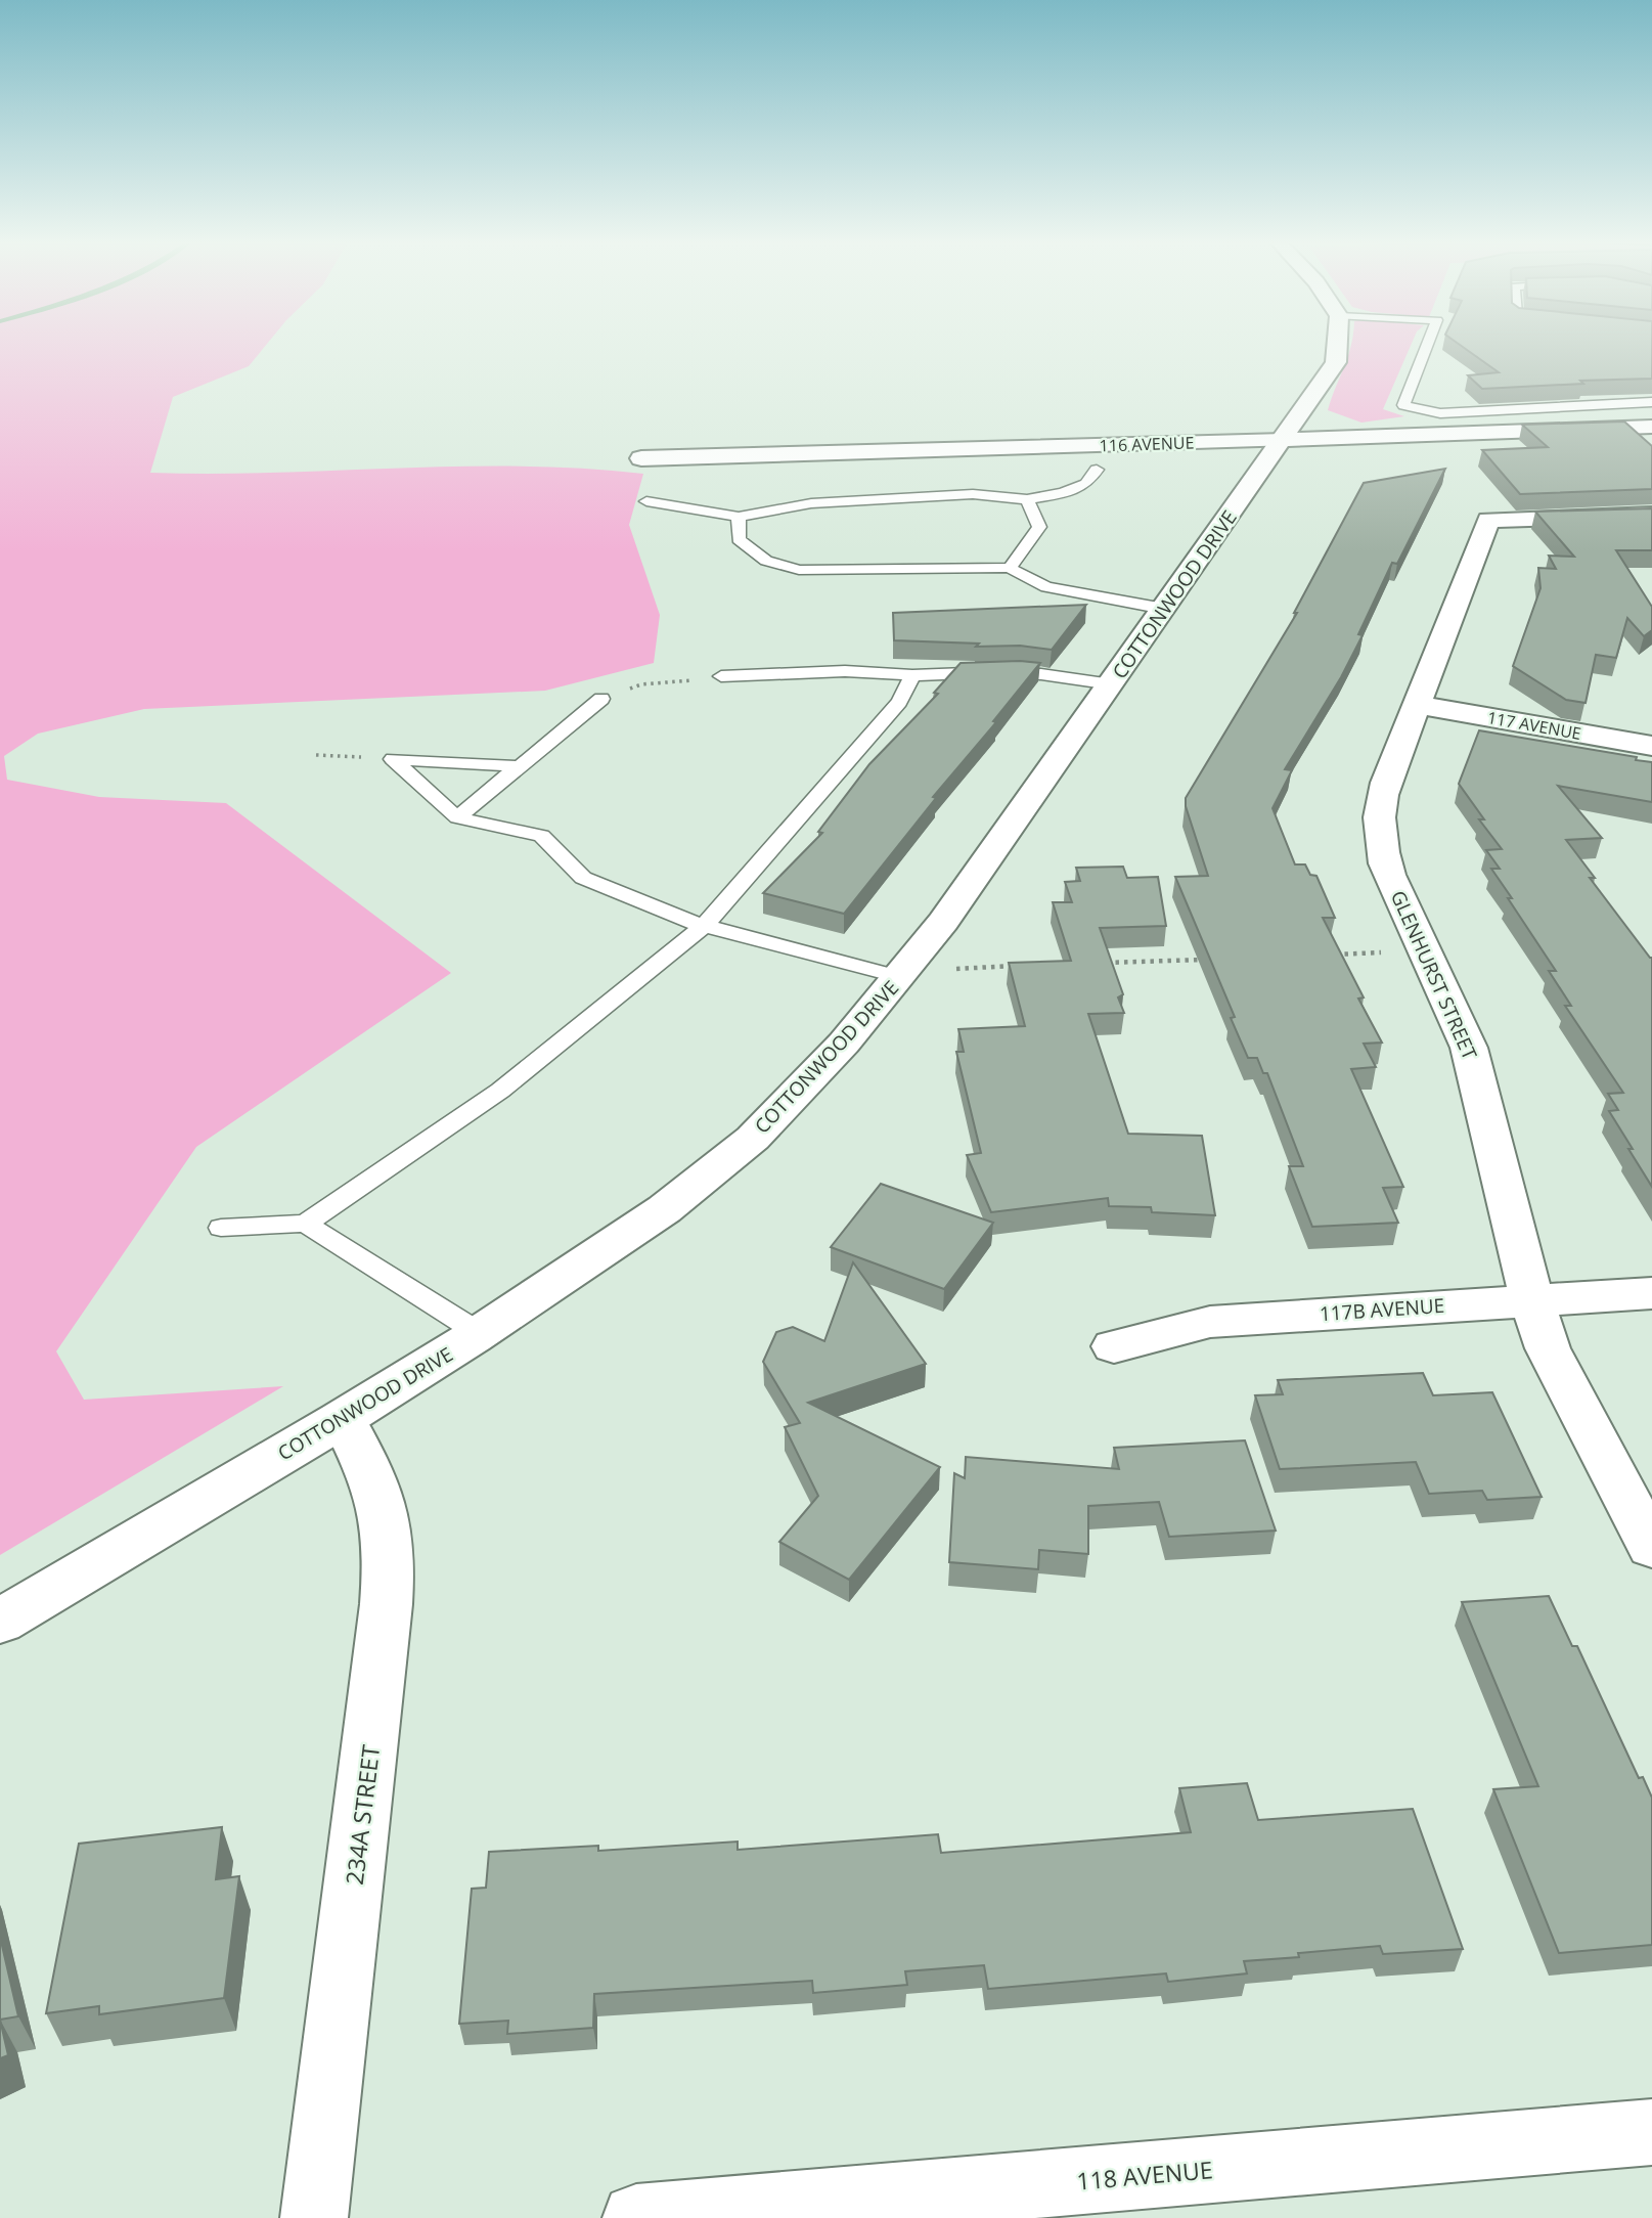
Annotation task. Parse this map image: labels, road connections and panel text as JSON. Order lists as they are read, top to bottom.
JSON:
{
  "streets": {
    "street": [
      "116 AVENUE",
      "COTTONWOOD DRIVE",
      "117 AVENUE",
      "GLENHURST STREET",
      "117B AVENUE",
      "234A STREET",
      "118 AVENUE"
    ]
  },
  "crossings": [
    ["116 AVENUE", "COTTONWOOD DRIVE"],
    ["COTTONWOOD DRIVE", "234A STREET"],
    ["117 AVENUE", "GLENHURST STREET"],
    ["GLENHURST STREET", "117B AVENUE"]
  ]
}
